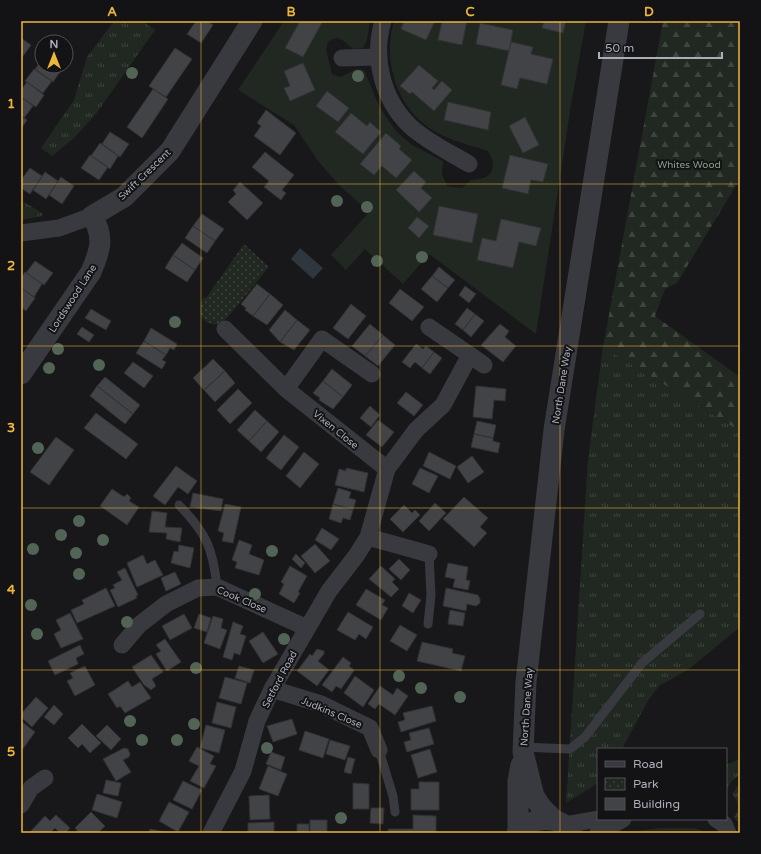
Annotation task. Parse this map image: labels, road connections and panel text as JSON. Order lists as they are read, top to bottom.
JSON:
{
  "streets": {
    "street": [
      "Swift Crescent",
      "Lordswood Lane",
      "North Dane Way",
      "Vixen Close",
      "Cook Close",
      "Setford Road",
      "Judkins Close"
    ]
  },
  "crossings": [
    ["Swift Crescent", "Lordswood Lane"],
    ["Vixen Close", "Setford Road"],
    ["Cook Close", "Setford Road"],
    ["Setford Road", "Judkins Close"]
  ],
  "parks": ["Whites Wood"],
  "legend": ["Road", "Park", "Building"],
  "scale_bar": "50 m",
  "north": "top",
  "grid": {
    "columns": [
      "A",
      "B",
      "C",
      "D"
    ],
    "rows": [
      "1",
      "2",
      "3",
      "4",
      "5"
    ]
  }
}
